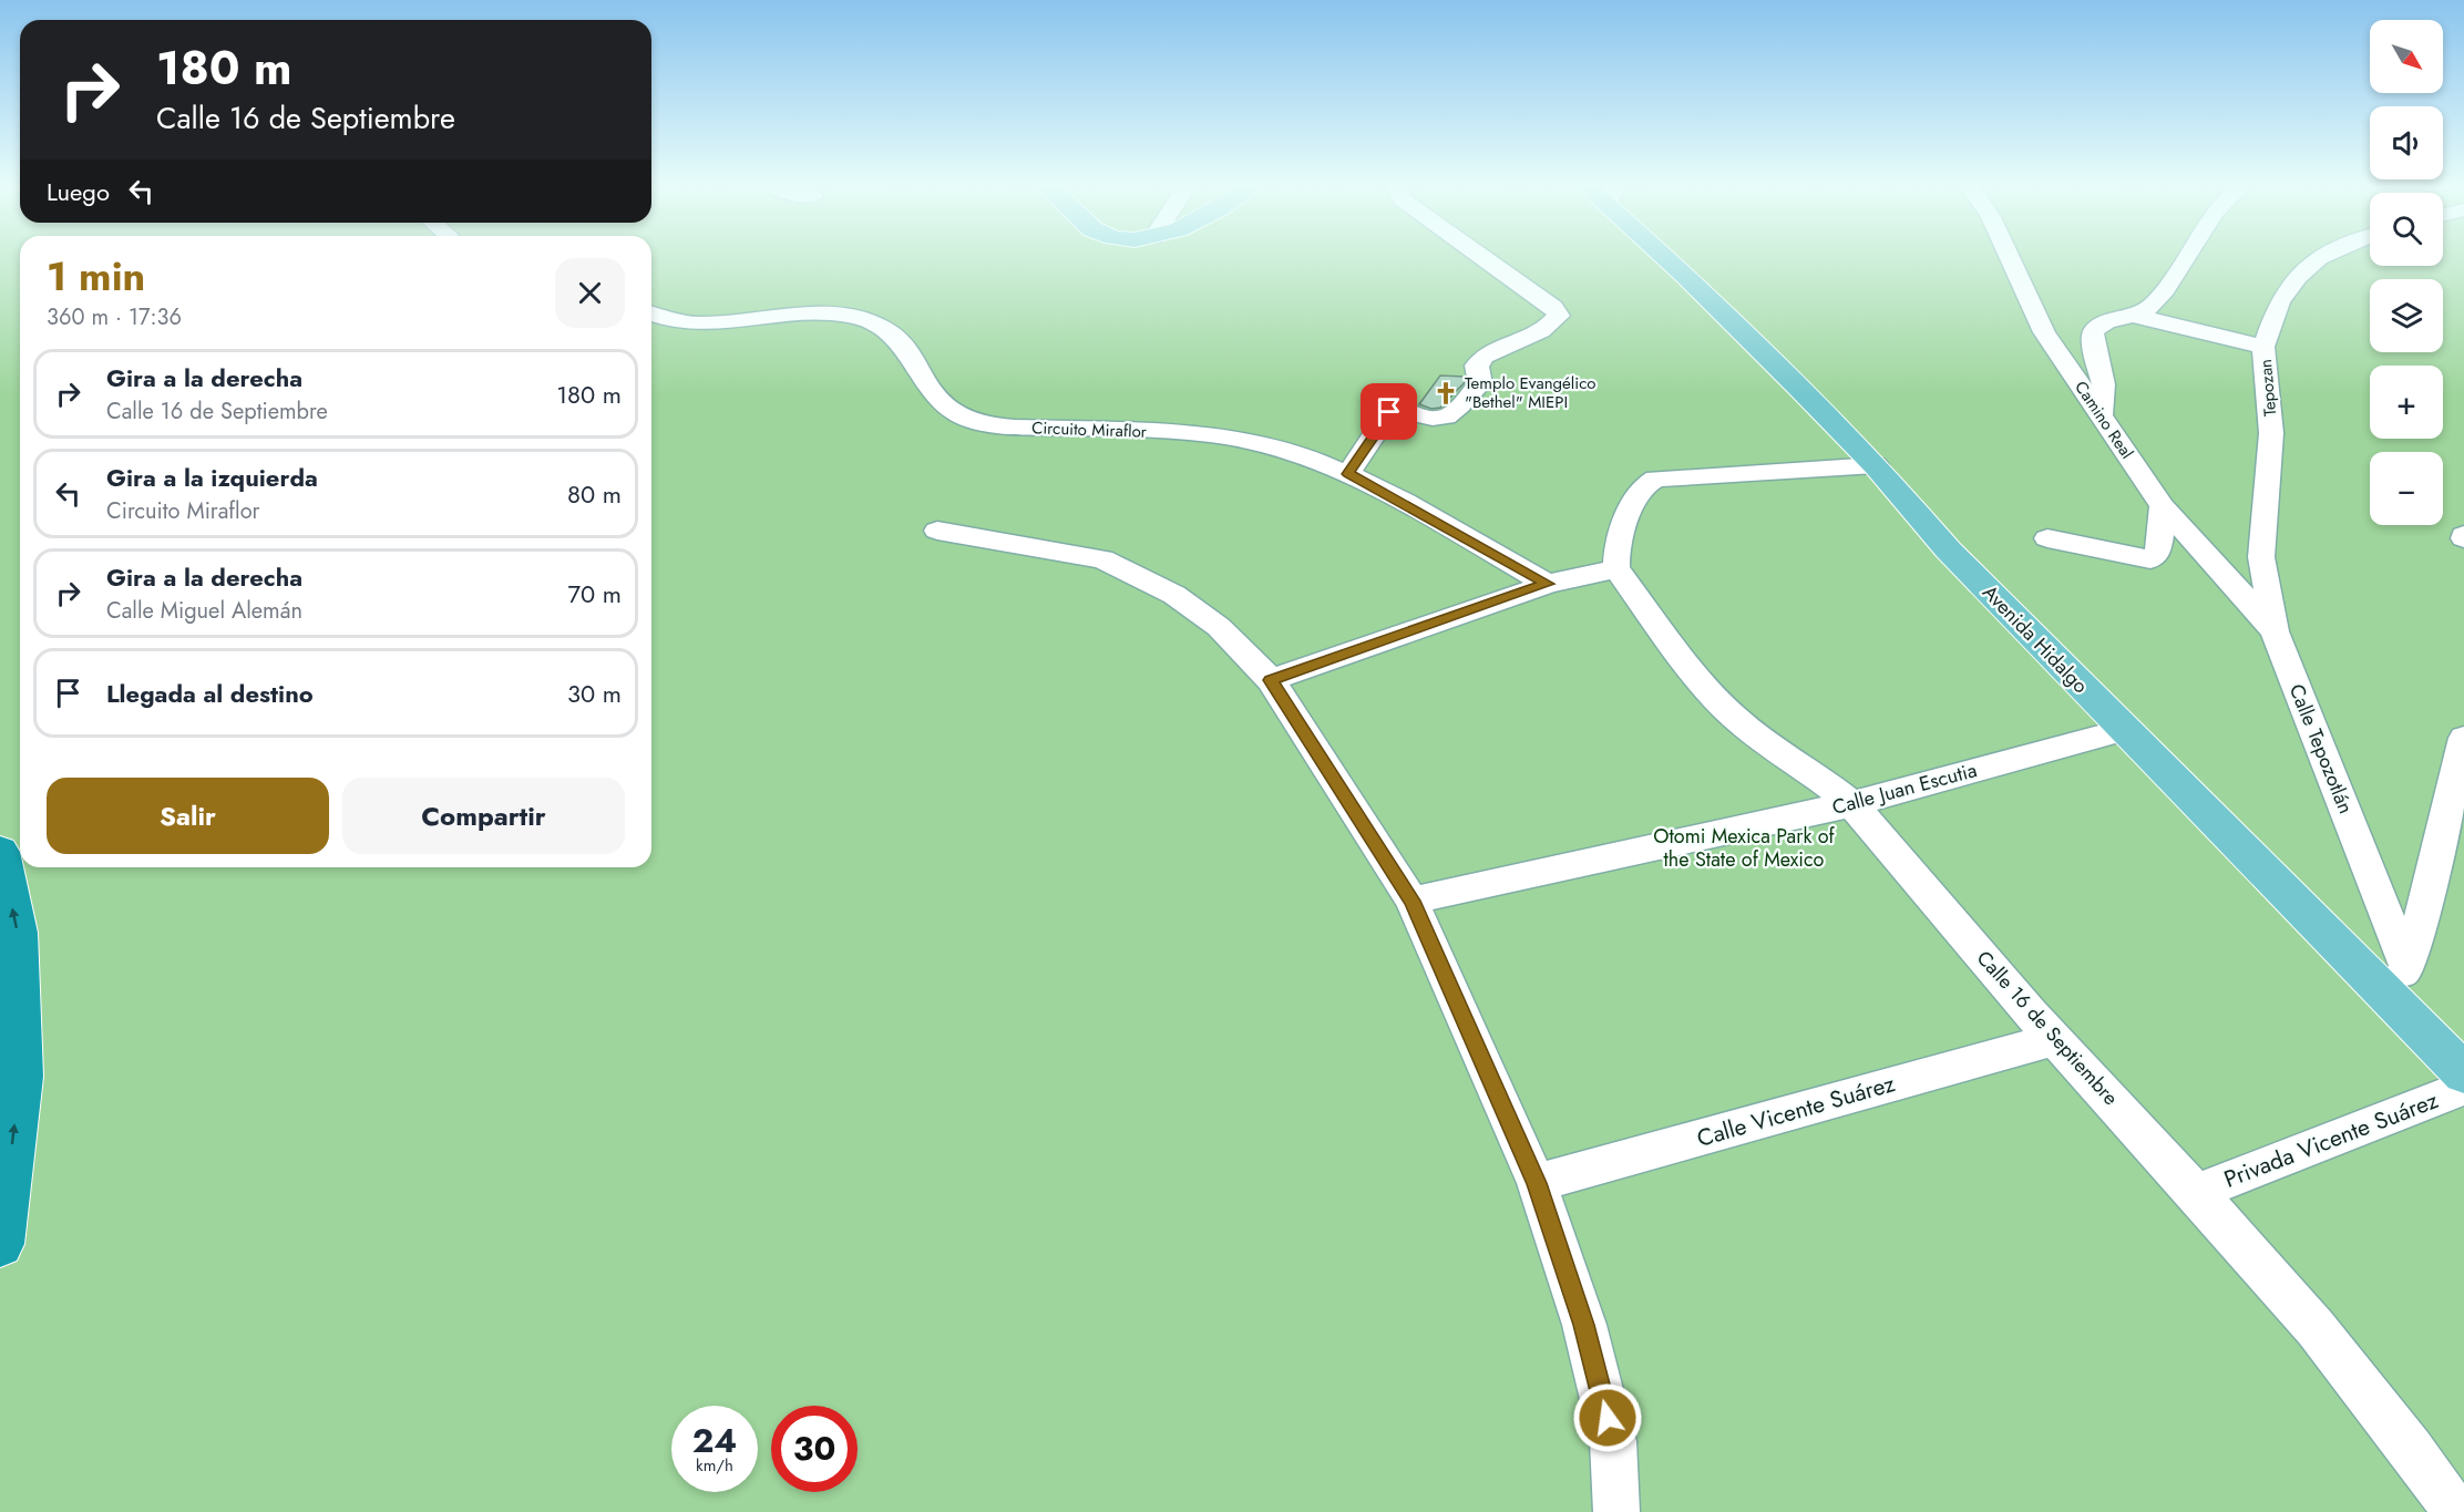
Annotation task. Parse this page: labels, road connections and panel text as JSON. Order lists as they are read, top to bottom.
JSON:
{
  "streets": {
    "main road": ["Avenida Hidalgo"],
    "street": [
      "Tepozan",
      "Camino Real",
      "Circuito Miraflor",
      "Calle Tepozotlán",
      "Calle Juan Escutia",
      "Calle 16 de Septiembre",
      "Calle Vicente Suárez",
      "Privada Vicente Suárez"
    ]
  },
  "crossings": [
    ["Tepozan", "Calle Tepozotlán"],
    ["Camino Real", "Calle Tepozotlán"],
    ["Avenida Hidalgo", "Calle Tepozotlán"],
    ["Avenida Hidalgo", "Calle Juan Escutia"],
    ["Calle Juan Escutia", "Calle 16 de Septiembre"],
    ["Calle 16 de Septiembre", "Calle Vicente Suárez"],
    ["Calle 16 de Septiembre", "Privada Vicente Suárez"]
  ],
  "parks": ["Otomi Mexica Park of the State of Mexico"],
  "places": {
    "church": ["Templo Evangélico \"Bethel\" MIEPI"]
  },
  "north": "bottom right",
  "page": {
    "map_buttons": ["+", "−"],
    "turn": ["180 m", "Calle 16 de Septiembre"],
    "then": "Luego",
    "heading": ["1 min", "360 m · 17:36"],
    "list": [
      {
        "name": "Gira a la derecha",
        "note": "Calle 16 de Septiembre",
        "value": "180 m"
      },
      {
        "name": "Gira a la izquierda",
        "note": "Circuito Miraflor",
        "value": "80 m"
      },
      {
        "name": "Gira a la derecha",
        "note": "Calle Miguel Alemán",
        "value": "70 m"
      },
      {
        "name": "Llegada al destino",
        "value": "30 m"
      }
    ],
    "buttons": ["Salir", "Compartir"],
    "speed": "24 km/h",
    "limit": "30"
  }
}
